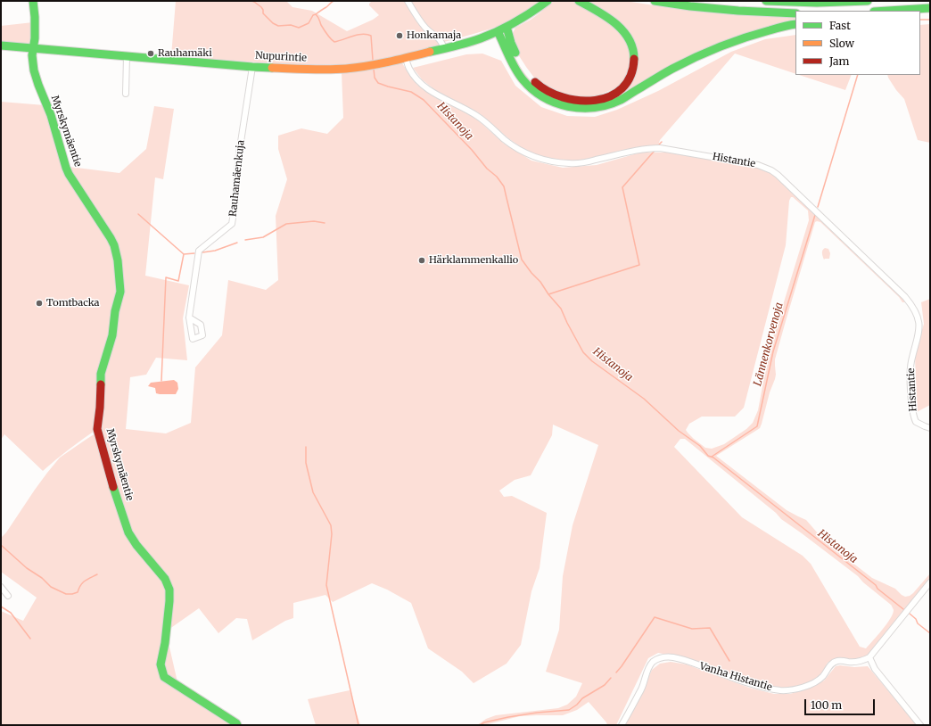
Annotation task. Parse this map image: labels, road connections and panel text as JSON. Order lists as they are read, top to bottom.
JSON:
{
  "streets": {
    "main road": ["Nupurintie", "Myrskymäentie"],
    "street": ["Histantie", "Rauhamäenkuja", "Vanha Histantie"]
  },
  "crossings": [
    ["Nupurintie", "Myrskymäentie"],
    ["Nupurintie", "Histantie"],
    ["Nupurintie", "Rauhamäenkuja"]
  ],
  "water": ["Histanoja", "Lännenkorvenoja"],
  "places": [
    "Honkamaja",
    "Rauhamäki",
    "Härklammenkallio",
    "Tomtbacka"
  ],
  "legend": ["Fast", "Slow", "Jam"],
  "scale_bar": "100 m"
}
